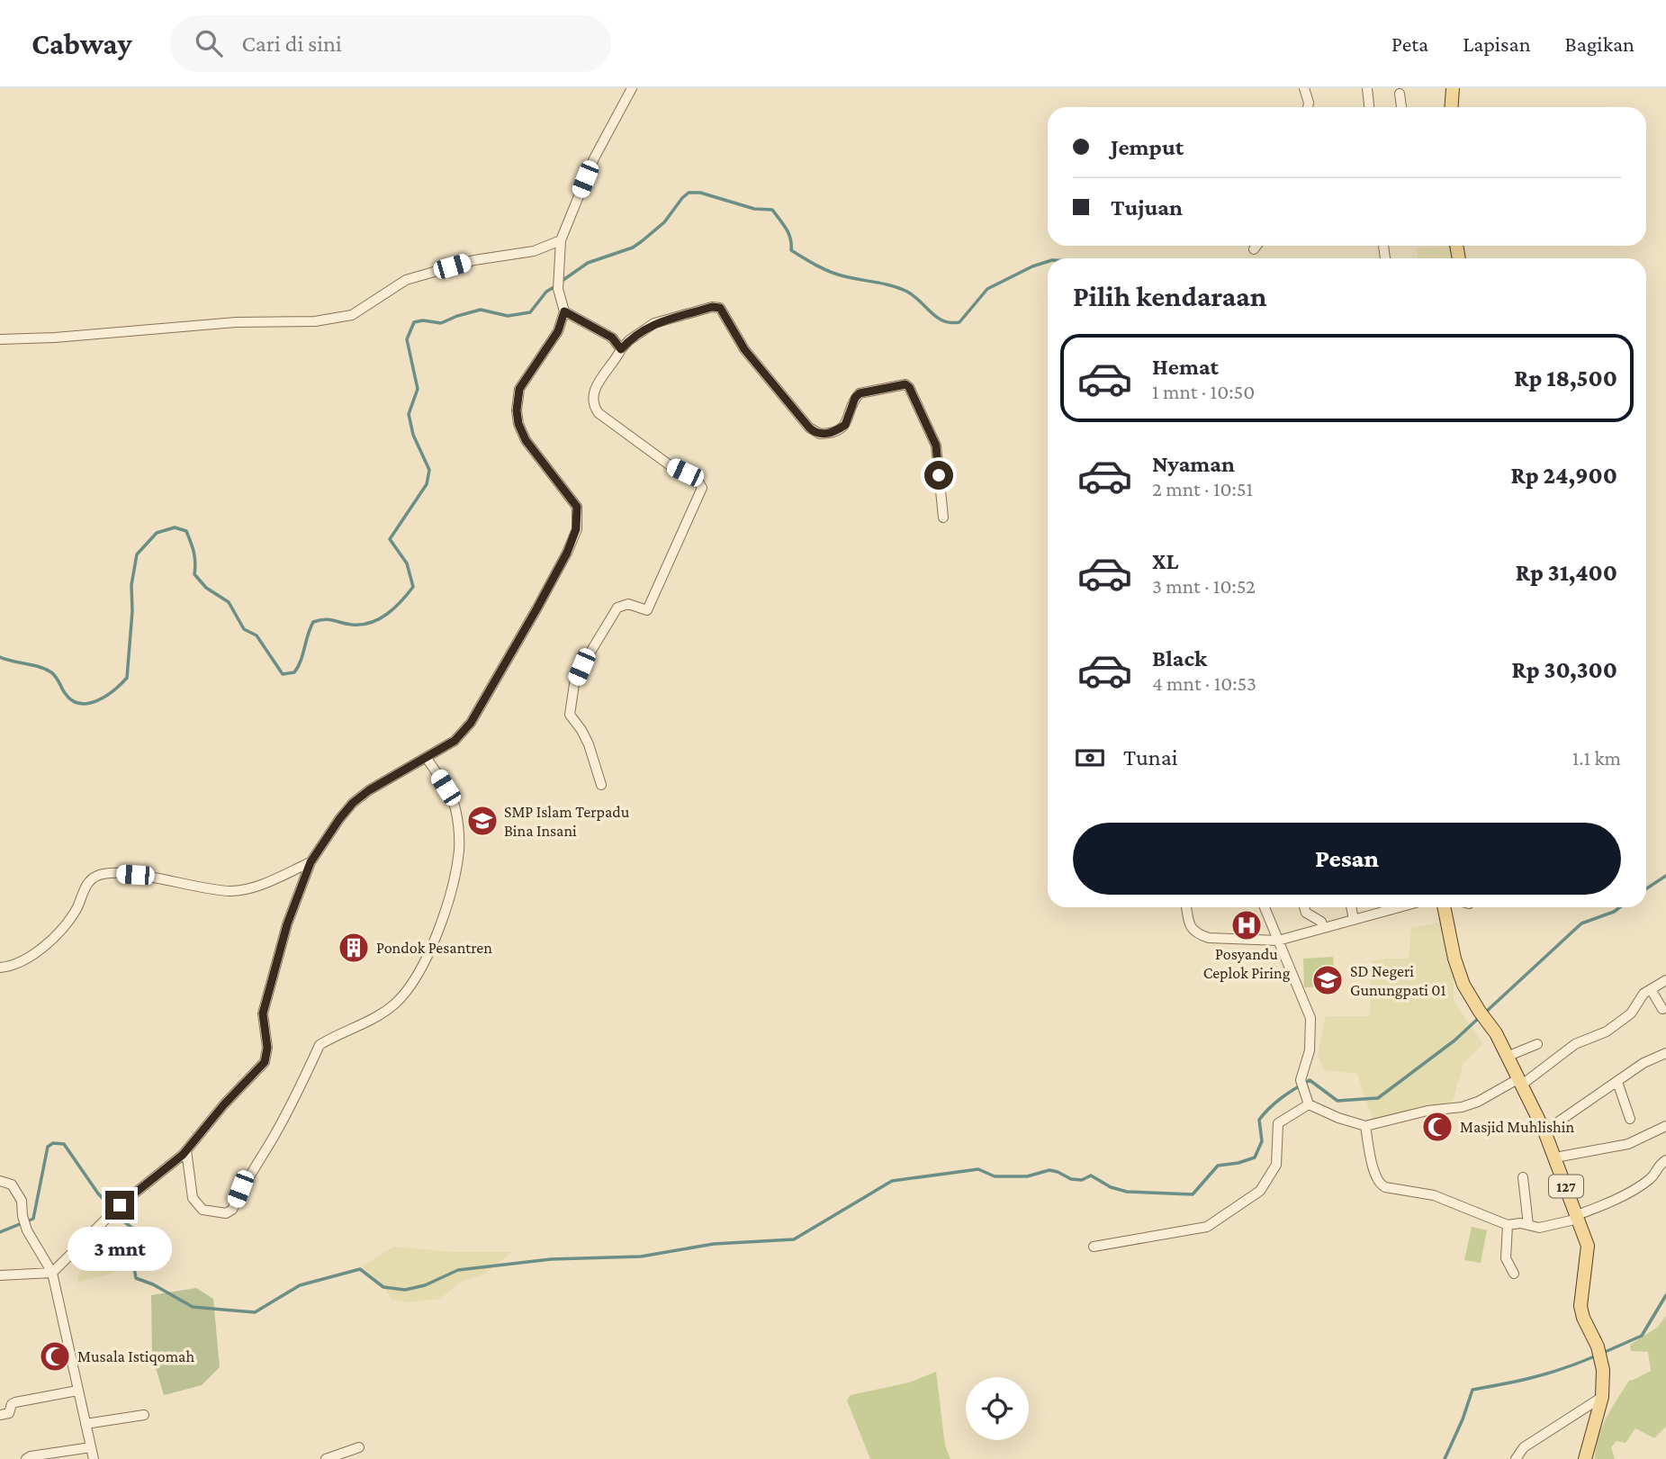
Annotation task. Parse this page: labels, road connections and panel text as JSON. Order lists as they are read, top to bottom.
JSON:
{
  "streets": {
    "main road": ["127"]
  },
  "places": {
    "school or university": ["SMP Islam Terpadu Bina Insani", "SD Negeri Gunungpati 01"],
    "hospital": ["Posyandu Ceplok Piring"],
    "building": ["Pondok Pesantren"],
    "mosque": ["Masjid Muhlishin", "Musala Istiqomah"]
  },
  "page": {
    "header": "Cabway",
    "search": "Cari di sini",
    "nav": ["Peta", "Lapisan", "Bagikan"],
    "banner": ["Jemput", "Tujuan"],
    "heading": "Pilih kendaraan",
    "list": [
      {
        "name": "Hemat",
        "note": "1 mnt · 10:50",
        "value": "Rp 18,500"
      },
      {
        "name": "Nyaman",
        "note": "2 mnt · 10:51",
        "value": "Rp 24,900"
      },
      {
        "name": "XL",
        "note": "3 mnt · 10:52",
        "value": "Rp 31,400"
      },
      {
        "name": "Black",
        "note": "4 mnt · 10:53",
        "value": "Rp 30,300"
      }
    ],
    "pay": ["Tunai", "1.1 km"],
    "buttons": "Pesan",
    "bubble": "3 mnt"
  }
}
